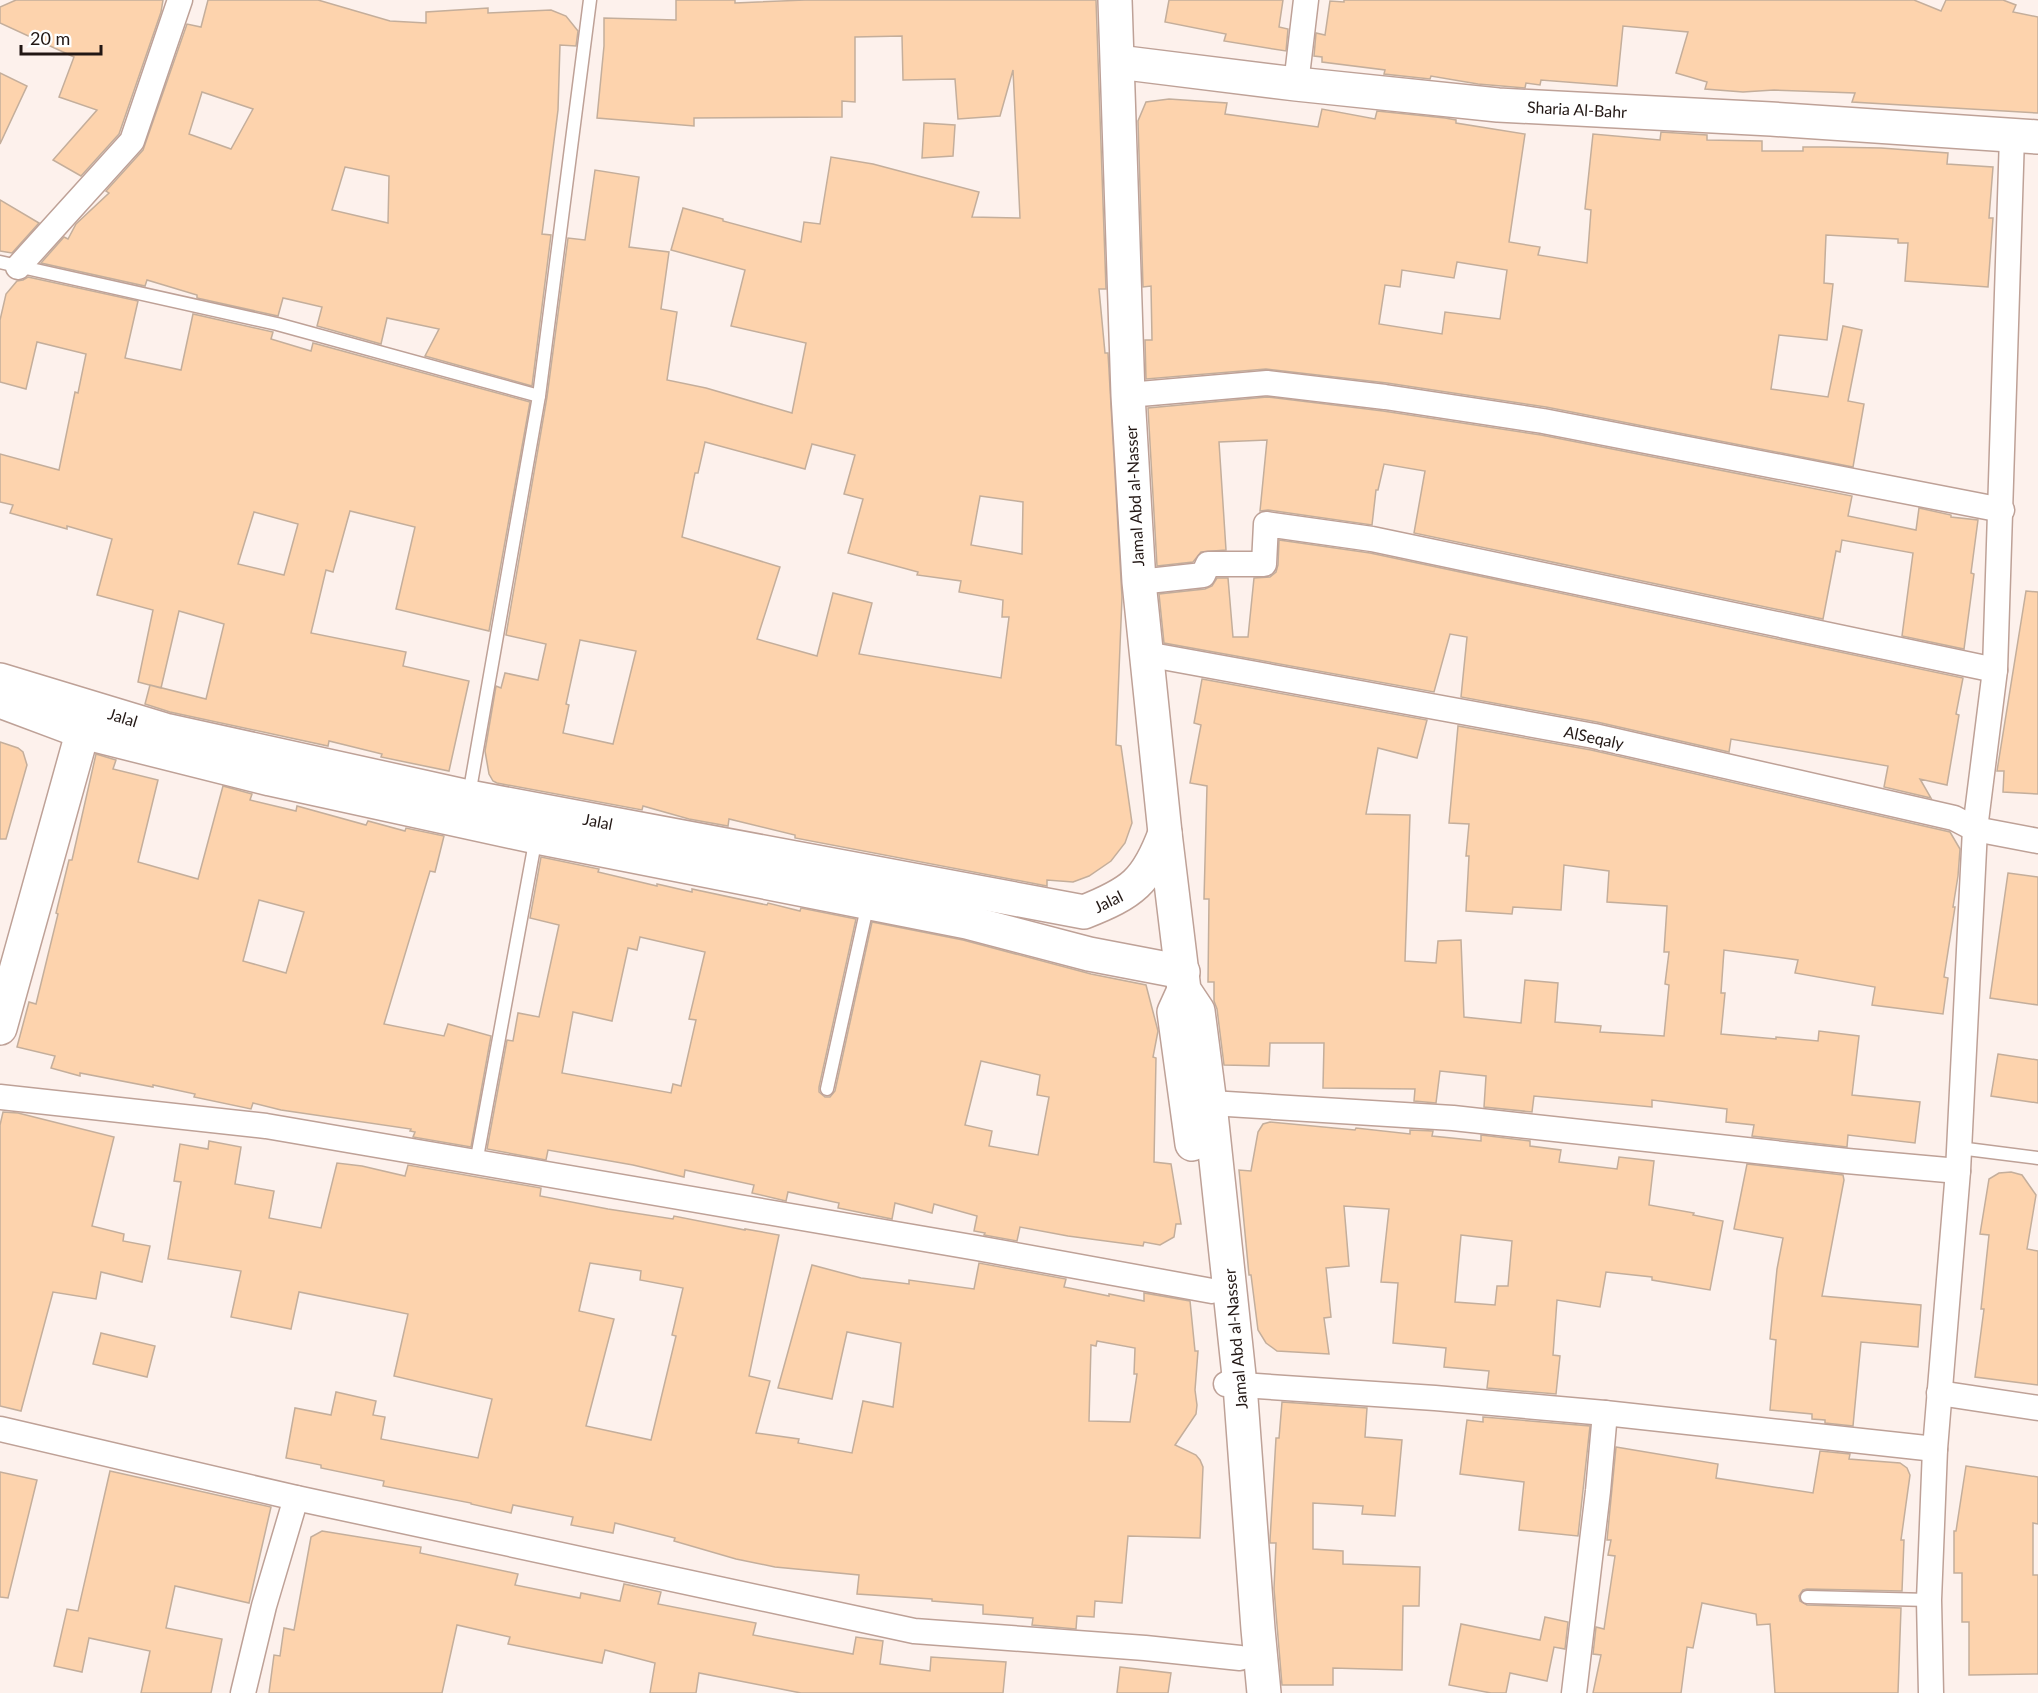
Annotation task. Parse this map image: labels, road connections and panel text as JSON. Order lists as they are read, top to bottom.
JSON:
{
  "streets": {
    "main road": ["Sharia Al-Bahr", "Jamal Abd al-Nasser", "Jalal"],
    "street": ["AlSeqaly"]
  },
  "crossings": [
    ["Sharia Al-Bahr", "Jamal Abd al-Nasser"],
    ["Jamal Abd al-Nasser", "Jalal"],
    ["Jamal Abd al-Nasser", "AlSeqaly"]
  ],
  "scale_bar": "20 m"
}
